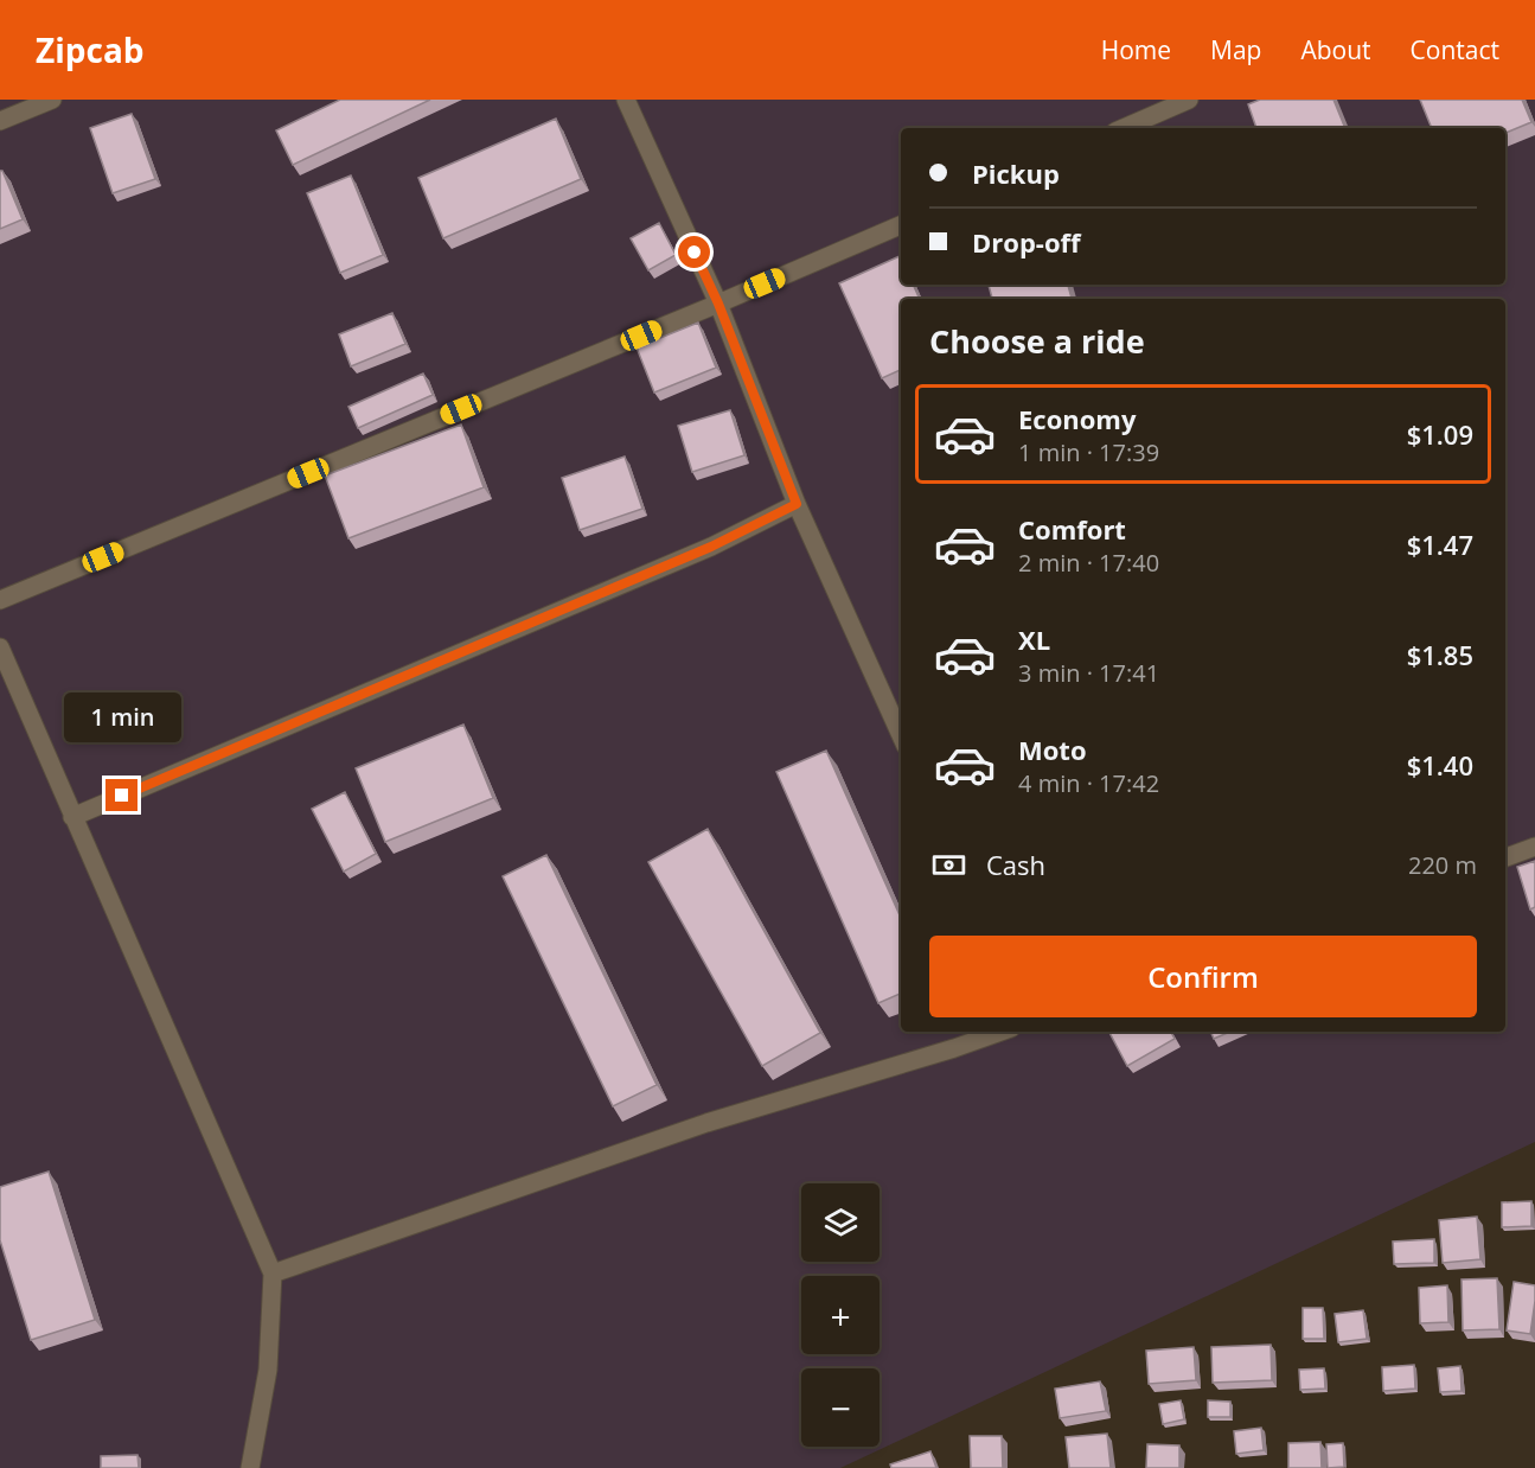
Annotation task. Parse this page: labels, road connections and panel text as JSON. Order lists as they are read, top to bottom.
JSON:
{
  "page": {
    "header": "Zipcab",
    "nav": [
      "Home",
      "Map",
      "About",
      "Contact"
    ],
    "banner": ["Pickup", "Drop-off"],
    "heading": "Choose a ride",
    "list": [
      {
        "name": "Economy",
        "note": "1 min · 17:39",
        "value": "$1.09"
      },
      {
        "name": "Comfort",
        "note": "2 min · 17:40",
        "value": "$1.47"
      },
      {
        "name": "XL",
        "note": "3 min · 17:41",
        "value": "$1.85"
      },
      {
        "name": "Moto",
        "note": "4 min · 17:42",
        "value": "$1.40"
      }
    ],
    "bubble": "1 min",
    "pay": ["Cash", "220 m"],
    "buttons": "Confirm",
    "map_buttons": ["+", "−"]
  }
}
